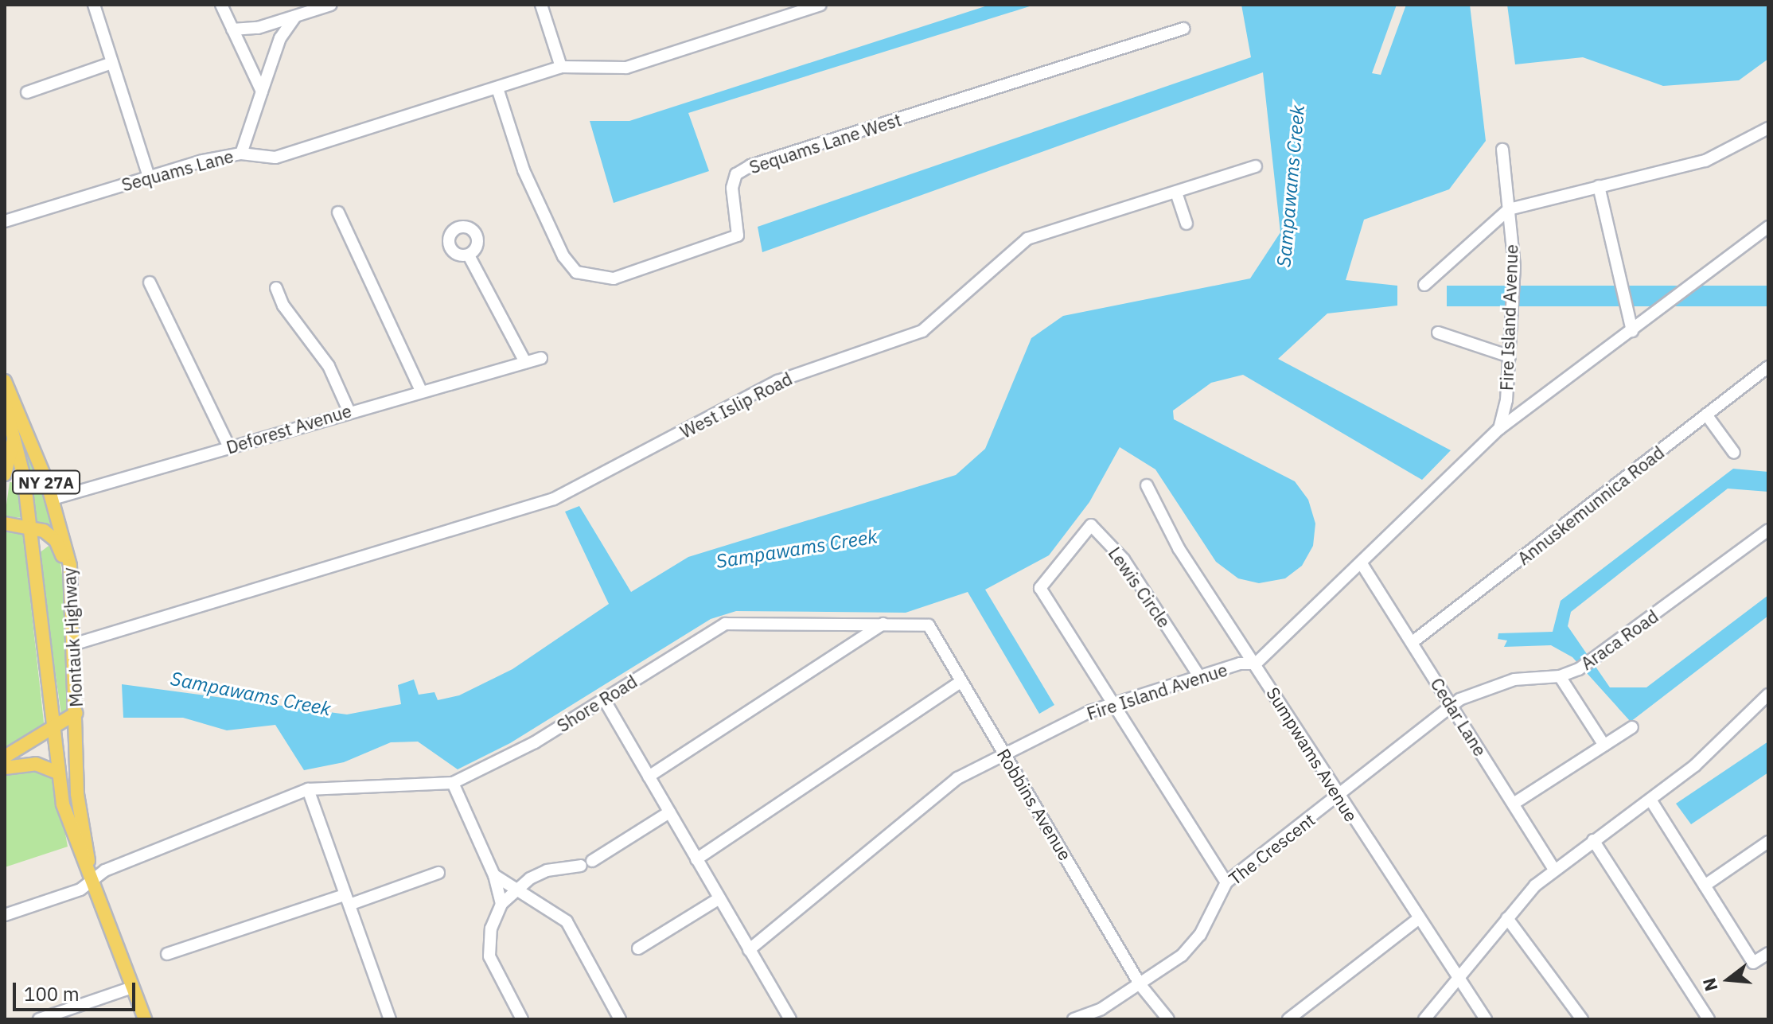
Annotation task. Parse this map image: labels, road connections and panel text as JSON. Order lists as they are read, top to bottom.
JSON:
{
  "streets": {
    "main road": ["NY 27A", "Montauk Highway"],
    "street": [
      "Sequams Lane West",
      "Sequams Lane",
      "Fire Island Avenue",
      "West Islip Road",
      "Deforest Avenue",
      "Annuskemunnica Road",
      "Lewis Circle",
      "Araca Road",
      "Shore Road",
      "Cedar Lane",
      "Sumpwams Avenue",
      "Robbins Avenue",
      "The Crescent"
    ]
  },
  "crossings": [
    ["Sequams Lane West", "Sequams Lane"],
    ["Fire Island Avenue", "Lewis Circle"],
    ["Fire Island Avenue", "Sumpwams Avenue"],
    ["Fire Island Avenue", "Robbins Avenue"],
    ["West Islip Road", "Montauk Highway"],
    ["Deforest Avenue", "Montauk Highway"],
    ["NY 27A", "Montauk Highway"],
    ["NY 27A", "Shore Road"],
    ["Annuskemunnica Road", "Cedar Lane"],
    ["Montauk Highway", "Shore Road"],
    ["Araca Road", "Cedar Lane"],
    ["Araca Road", "The Crescent"],
    ["Shore Road", "Robbins Avenue"],
    ["Cedar Lane", "The Crescent"],
    ["Sumpwams Avenue", "The Crescent"],
    ["Robbins Avenue", "The Crescent"]
  ],
  "water": ["Sampawams Creek"],
  "scale_bar": "100 m",
  "north": "left"
}
